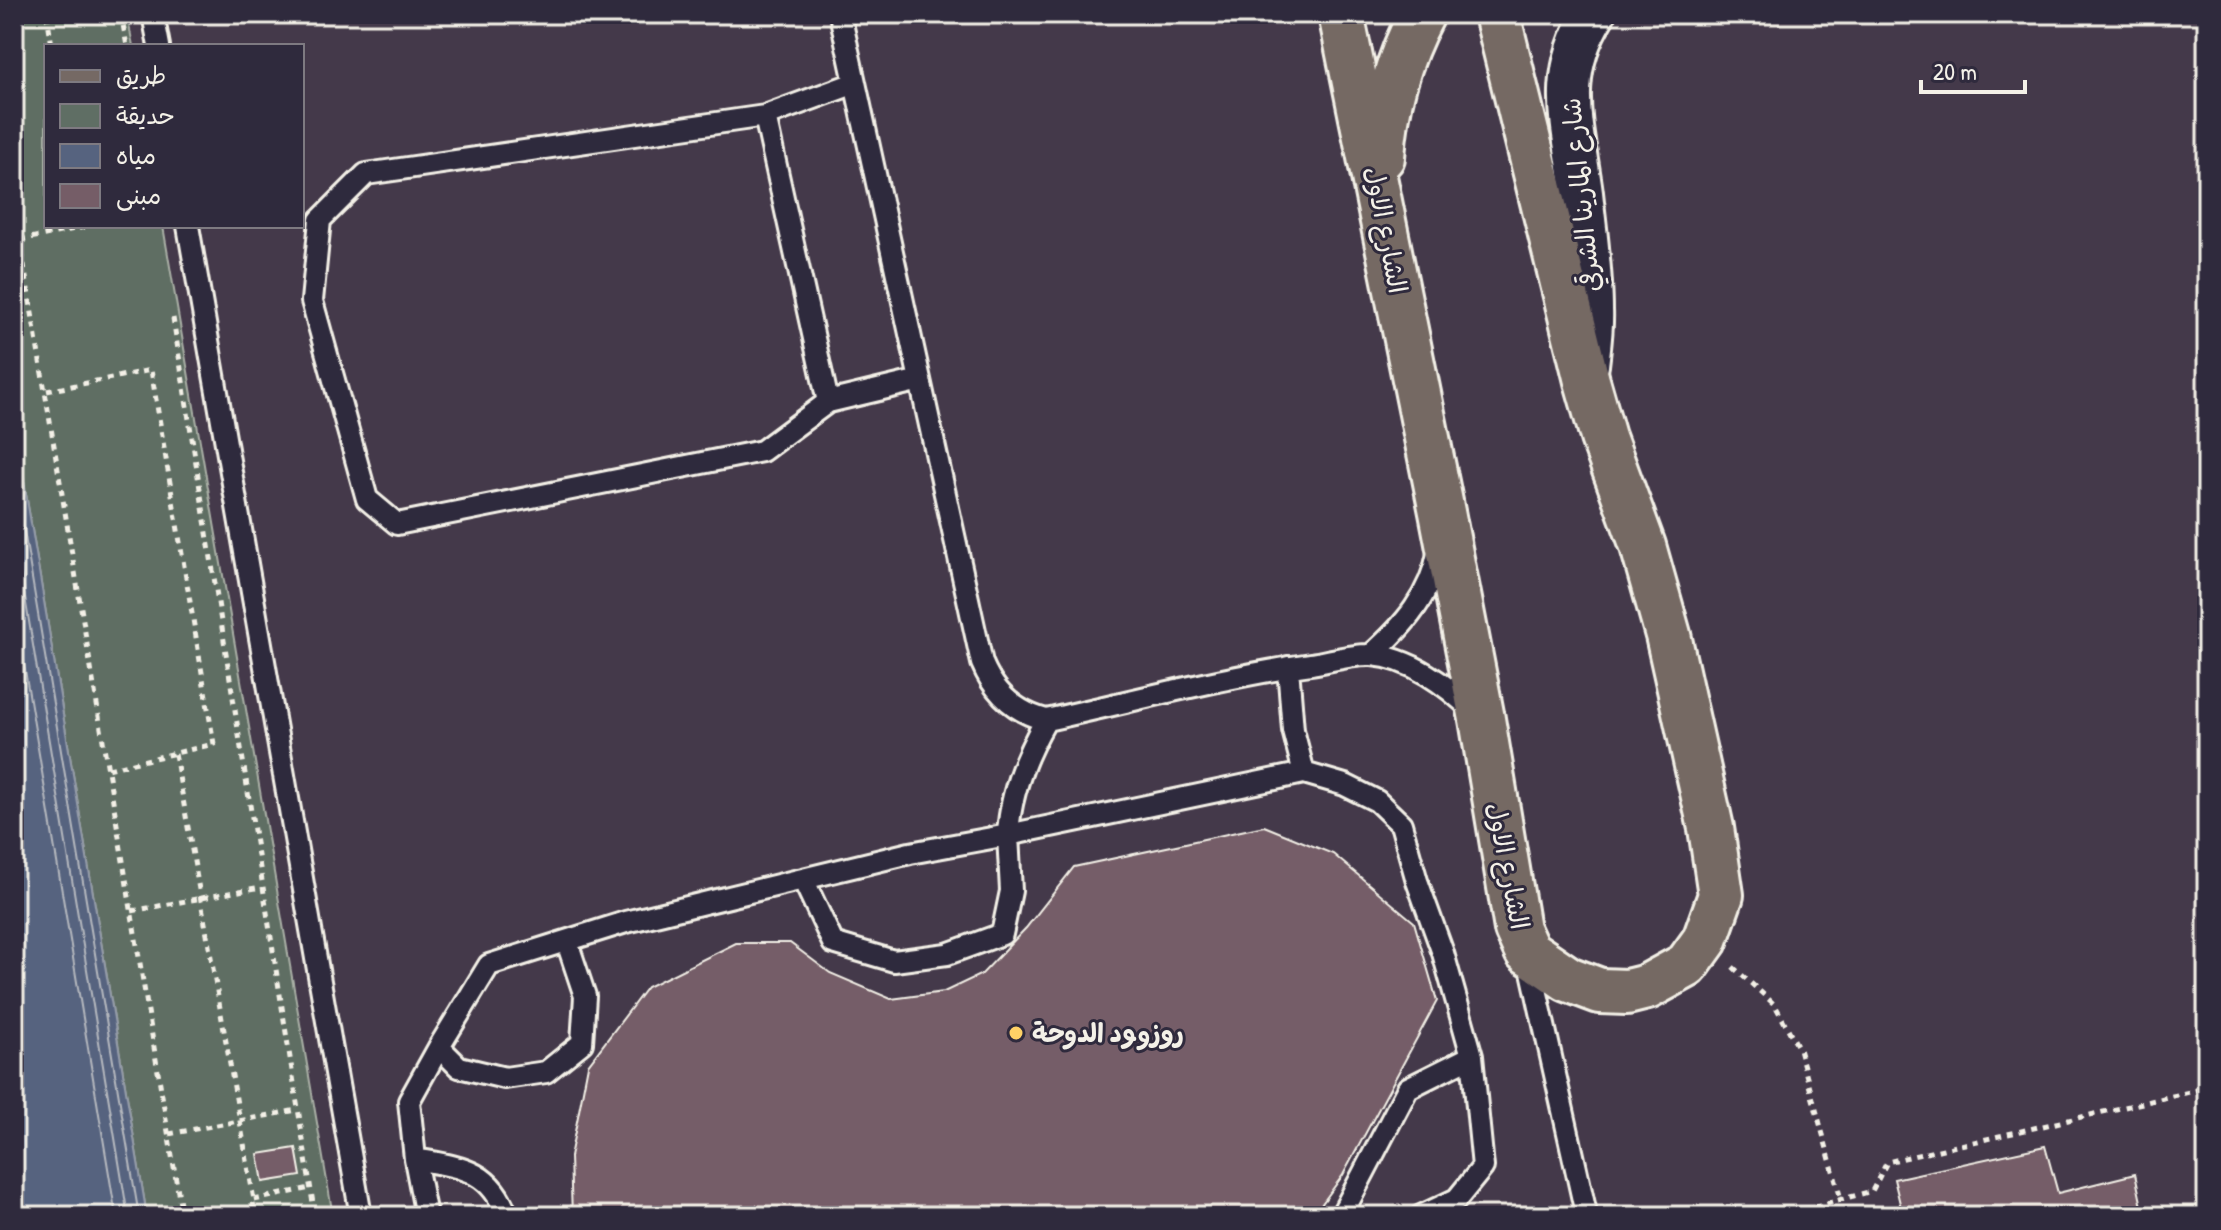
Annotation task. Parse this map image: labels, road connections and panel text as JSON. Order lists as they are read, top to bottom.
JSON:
{
  "streets": {
    "main road": ["الشارع الاول"],
    "street": ["شارع المارينا الشرقي"]
  },
  "crossings": [
    ["شارع المارينا الشرقي", "الشارع الاول"]
  ],
  "places": ["روزوود الدوحة"],
  "legend": [
    "طريق",
    "حديقة",
    "مياه",
    "مبنى"
  ],
  "scale_bar": "20 m"
}
